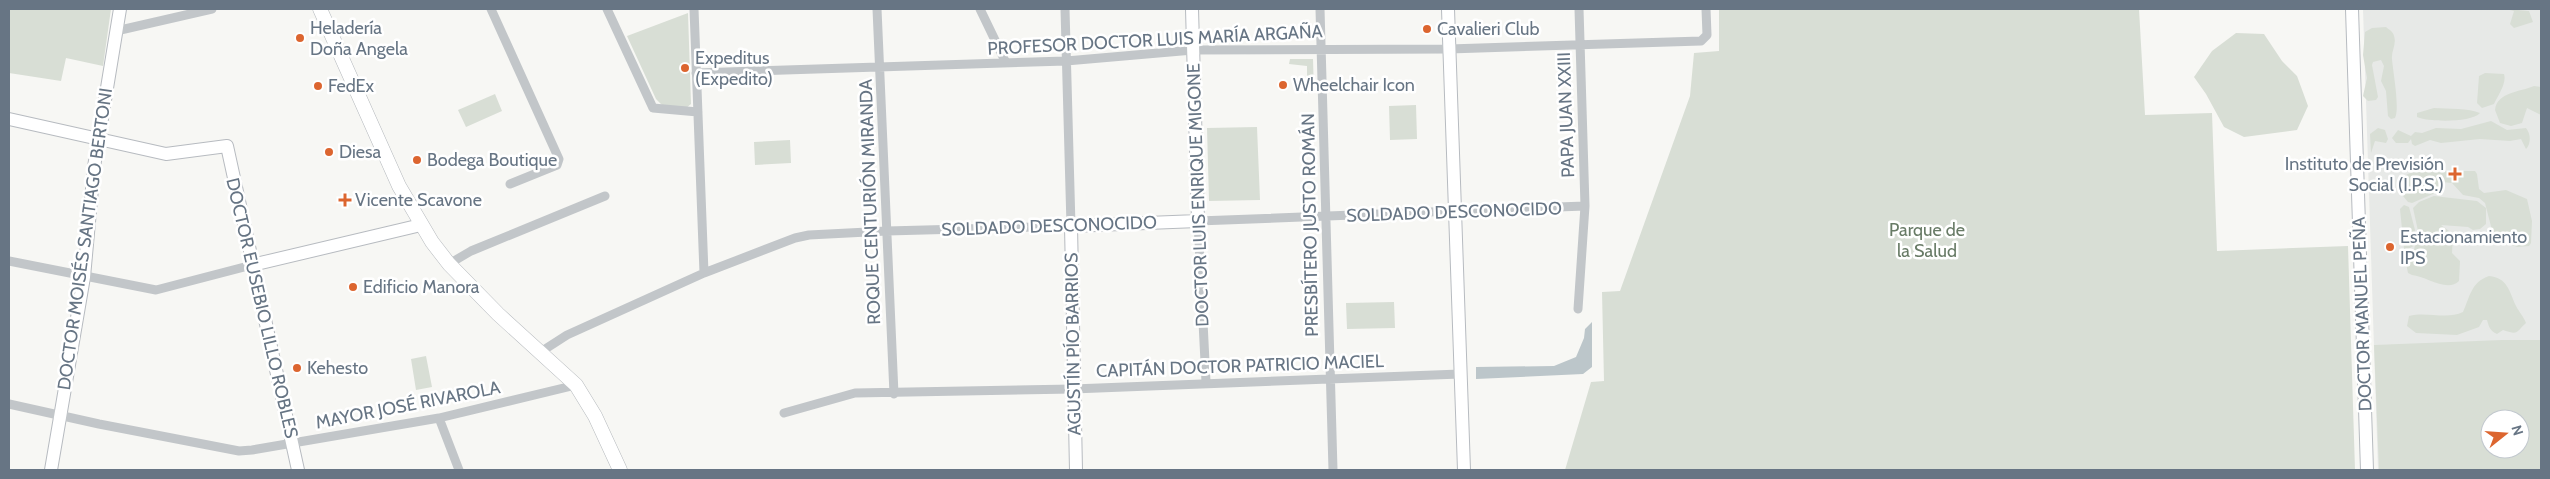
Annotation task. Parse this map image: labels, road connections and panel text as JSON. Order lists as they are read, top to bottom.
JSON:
{
  "streets": {
    "street": [
      "PROFESOR DOCTOR LUIS MARÍA ARGAÑA",
      "PAPA JUAN XXIII",
      "DOCTOR LUIS ENRIQUE MIGONE",
      "ROQUE CENTURIÓN MIRANDA",
      "SOLDADO DESCONOCIDO",
      "PRESBÍTERO JUSTO ROMÁN",
      "DOCTOR MOISÉS SANTIAGO BERTONI",
      "DOCTOR EUSEBIO LILLO ROBLES",
      "DOCTOR MANUEL PEÑA",
      "AGUSTÍN PÍO BARRIOS",
      "CAPITÁN DOCTOR PATRICIO MACIEL",
      "MAYOR JOSÉ RIVAROLA"
    ]
  },
  "crossings": [
    ["PROFESOR DOCTOR LUIS MARÍA ARGAÑA", "PAPA JUAN XXIII"],
    ["PROFESOR DOCTOR LUIS MARÍA ARGAÑA", "DOCTOR LUIS ENRIQUE MIGONE"],
    ["PROFESOR DOCTOR LUIS MARÍA ARGAÑA", "ROQUE CENTURIÓN MIRANDA"],
    ["PROFESOR DOCTOR LUIS MARÍA ARGAÑA", "PRESBÍTERO JUSTO ROMÁN"],
    ["PROFESOR DOCTOR LUIS MARÍA ARGAÑA", "AGUSTÍN PÍO BARRIOS"],
    ["PAPA JUAN XXIII", "SOLDADO DESCONOCIDO"],
    ["DOCTOR LUIS ENRIQUE MIGONE", "SOLDADO DESCONOCIDO"],
    ["DOCTOR LUIS ENRIQUE MIGONE", "CAPITÁN DOCTOR PATRICIO MACIEL"],
    ["ROQUE CENTURIÓN MIRANDA", "SOLDADO DESCONOCIDO"],
    ["ROQUE CENTURIÓN MIRANDA", "CAPITÁN DOCTOR PATRICIO MACIEL"],
    ["SOLDADO DESCONOCIDO", "PRESBÍTERO JUSTO ROMÁN"],
    ["SOLDADO DESCONOCIDO", "AGUSTÍN PÍO BARRIOS"],
    ["PRESBÍTERO JUSTO ROMÁN", "CAPITÁN DOCTOR PATRICIO MACIEL"],
    ["DOCTOR MOISÉS SANTIAGO BERTONI", "DOCTOR EUSEBIO LILLO ROBLES"],
    ["DOCTOR MOISÉS SANTIAGO BERTONI", "MAYOR JOSÉ RIVAROLA"],
    ["DOCTOR EUSEBIO LILLO ROBLES", "MAYOR JOSÉ RIVAROLA"],
    ["AGUSTÍN PÍO BARRIOS", "CAPITÁN DOCTOR PATRICIO MACIEL"]
  ],
  "parks": ["Parque de la Salud"],
  "places": {
    "other": [
      "Cavalieri Club",
      "Heladería Doña Angela",
      "Expeditus (Expedito)",
      "Wheelchair Icon",
      "FedEx",
      "Diesa",
      "Bodega Boutique",
      "Estacionamiento IPS",
      "Edificio Manora",
      "Kehesto"
    ],
    "health": ["Instituto de Previsión Social (I.P.S.)", "Vicente Scavone"]
  },
  "north": "right"
}
